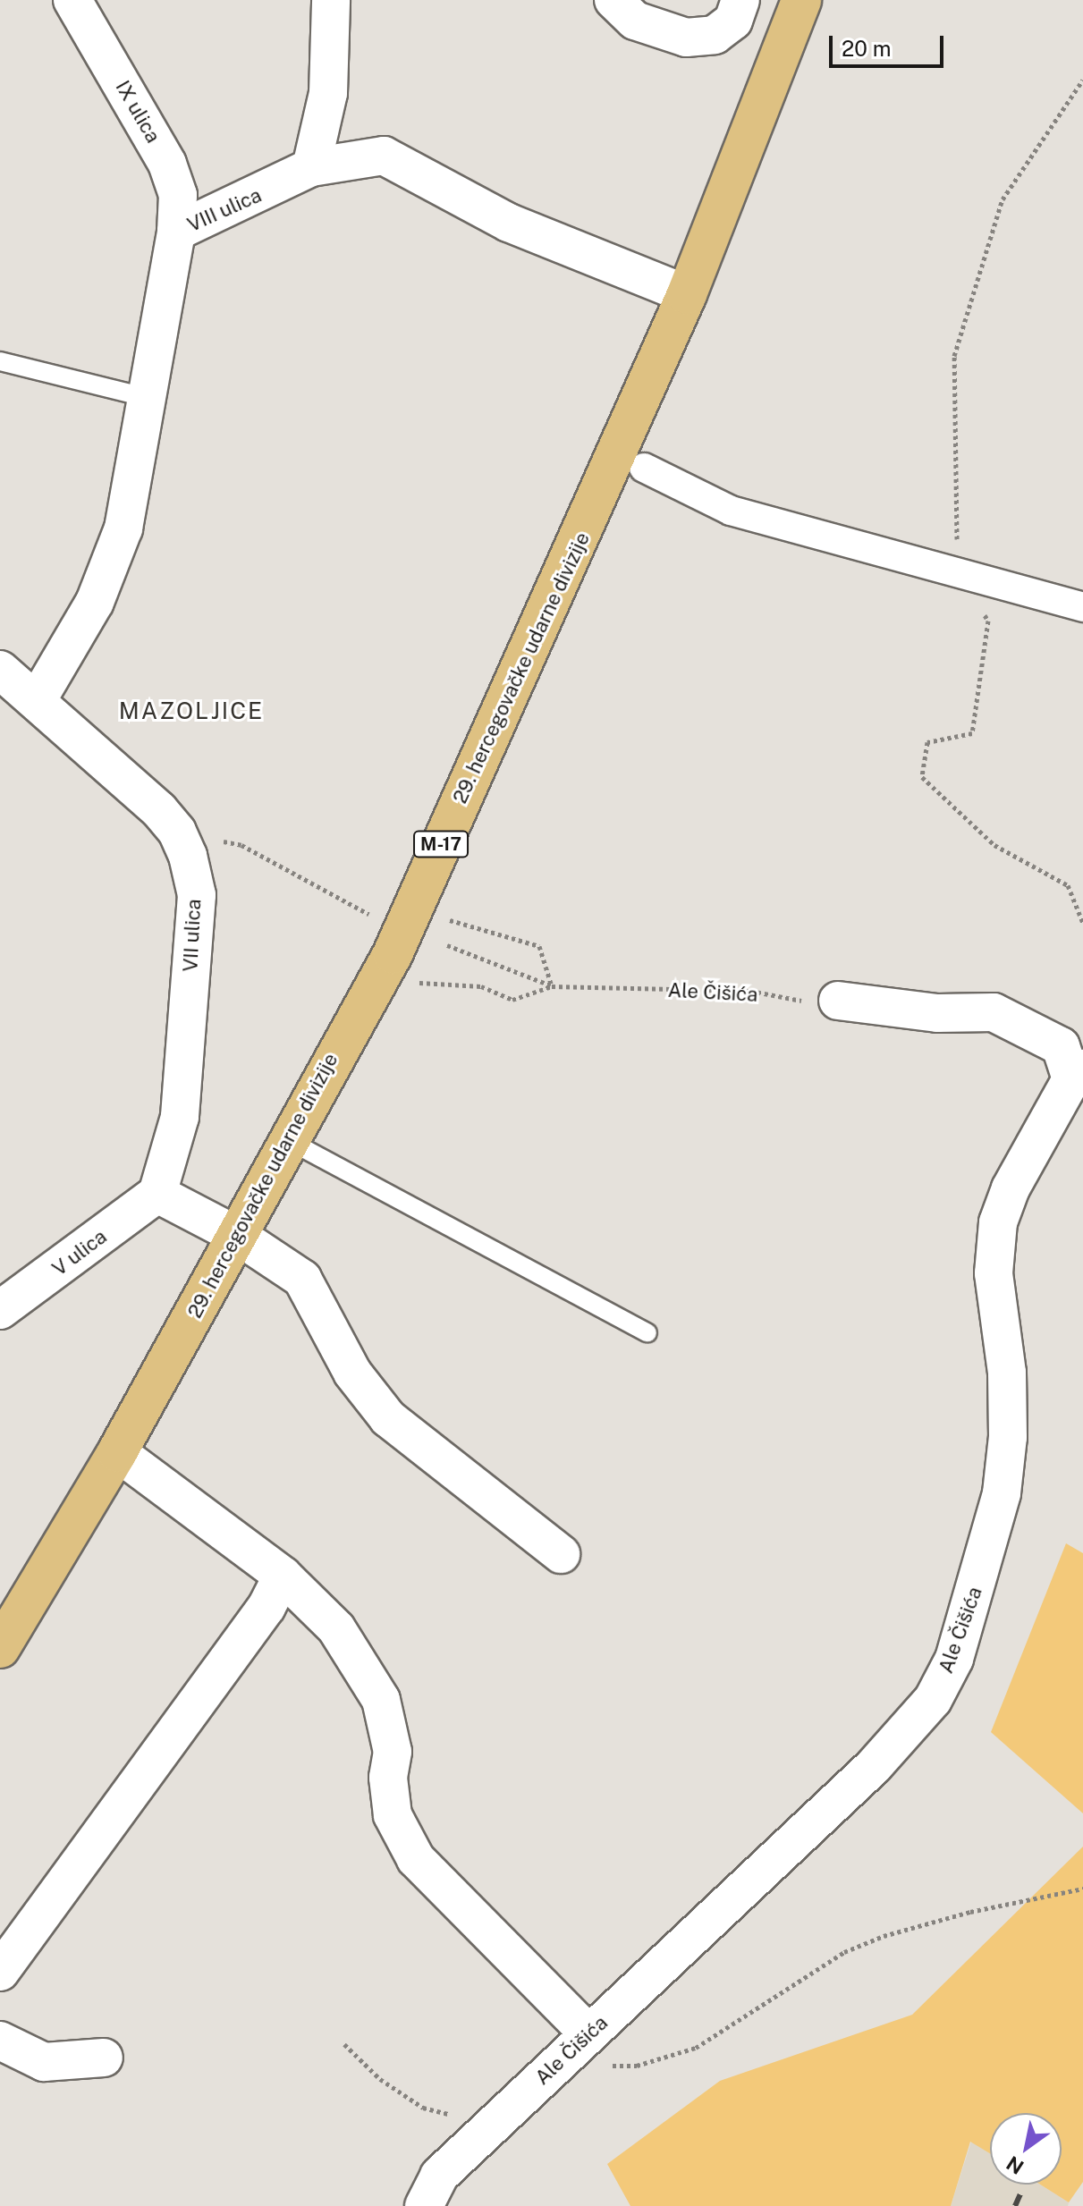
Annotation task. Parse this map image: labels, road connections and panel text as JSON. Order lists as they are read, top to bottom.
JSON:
{
  "streets": {
    "main road": ["29. hercegovačke udarne divizije", "M-17"],
    "street": [
      "IX ulica",
      "VIII ulica",
      "VII ulica",
      "Ale Čišića",
      "V ulica"
    ]
  },
  "crossings": [
    ["IX ulica", "VIII ulica"],
    ["VIII ulica", "29. hercegovačke udarne divizije"],
    ["VIII ulica", "VII ulica"],
    ["29. hercegovačke udarne divizije", "Ale Čišića"],
    ["VII ulica", "V ulica"]
  ],
  "districts": ["MAZOLJICE"],
  "scale_bar": "20 m",
  "north": "bottom left"
}
